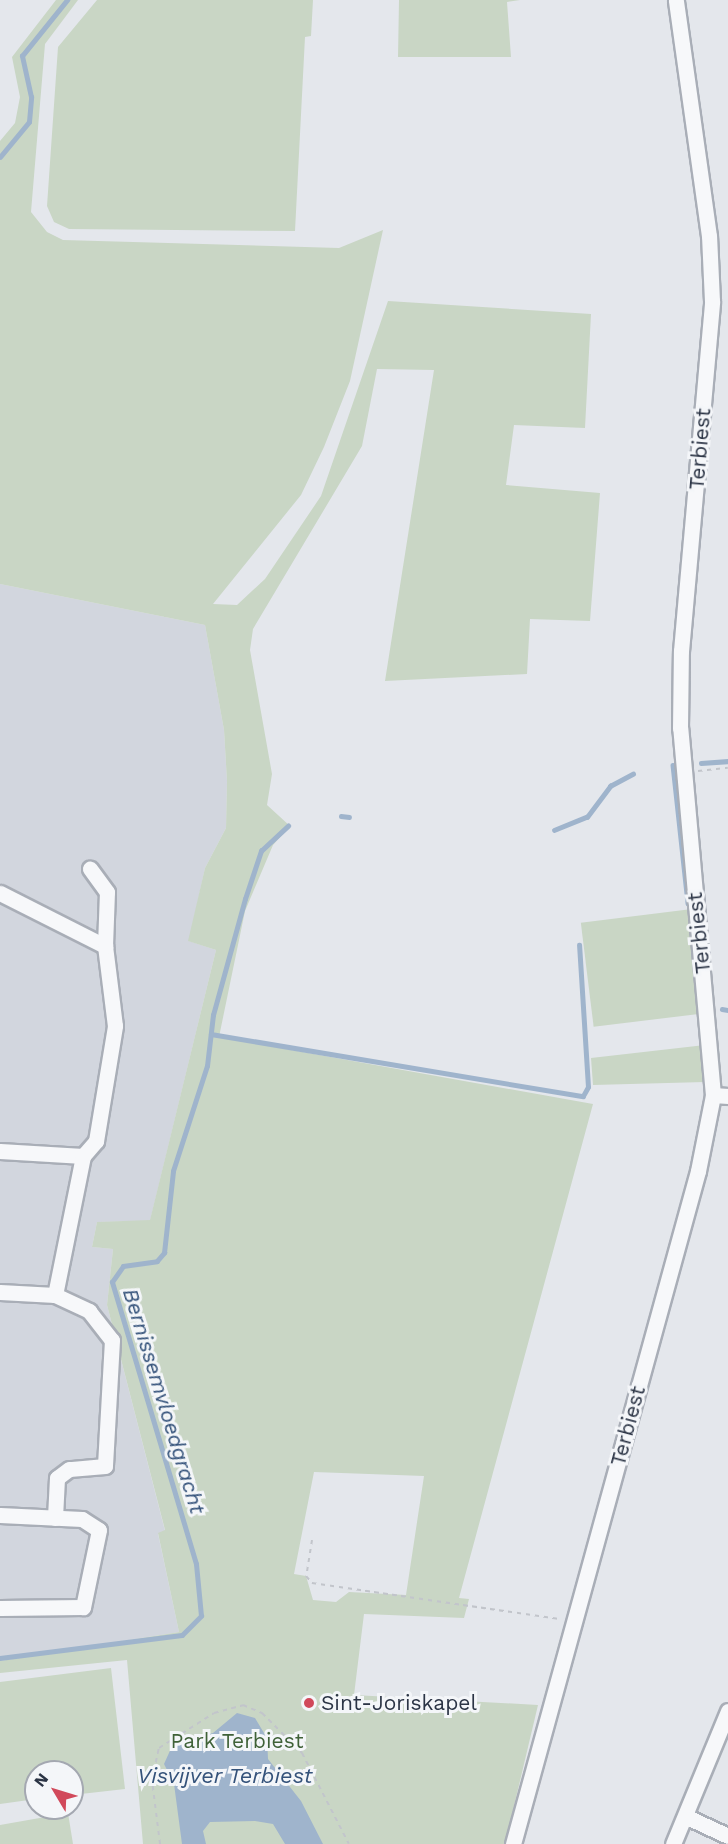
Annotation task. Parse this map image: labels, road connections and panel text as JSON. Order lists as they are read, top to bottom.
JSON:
{
  "streets": {
    "street": ["Terbiest"]
  },
  "water": ["Bernissemvloedgracht", "Visvijver Terbiest"],
  "parks": ["Park Terbiest"],
  "places": ["Sint-Joriskapel"],
  "north": "top left"
}
